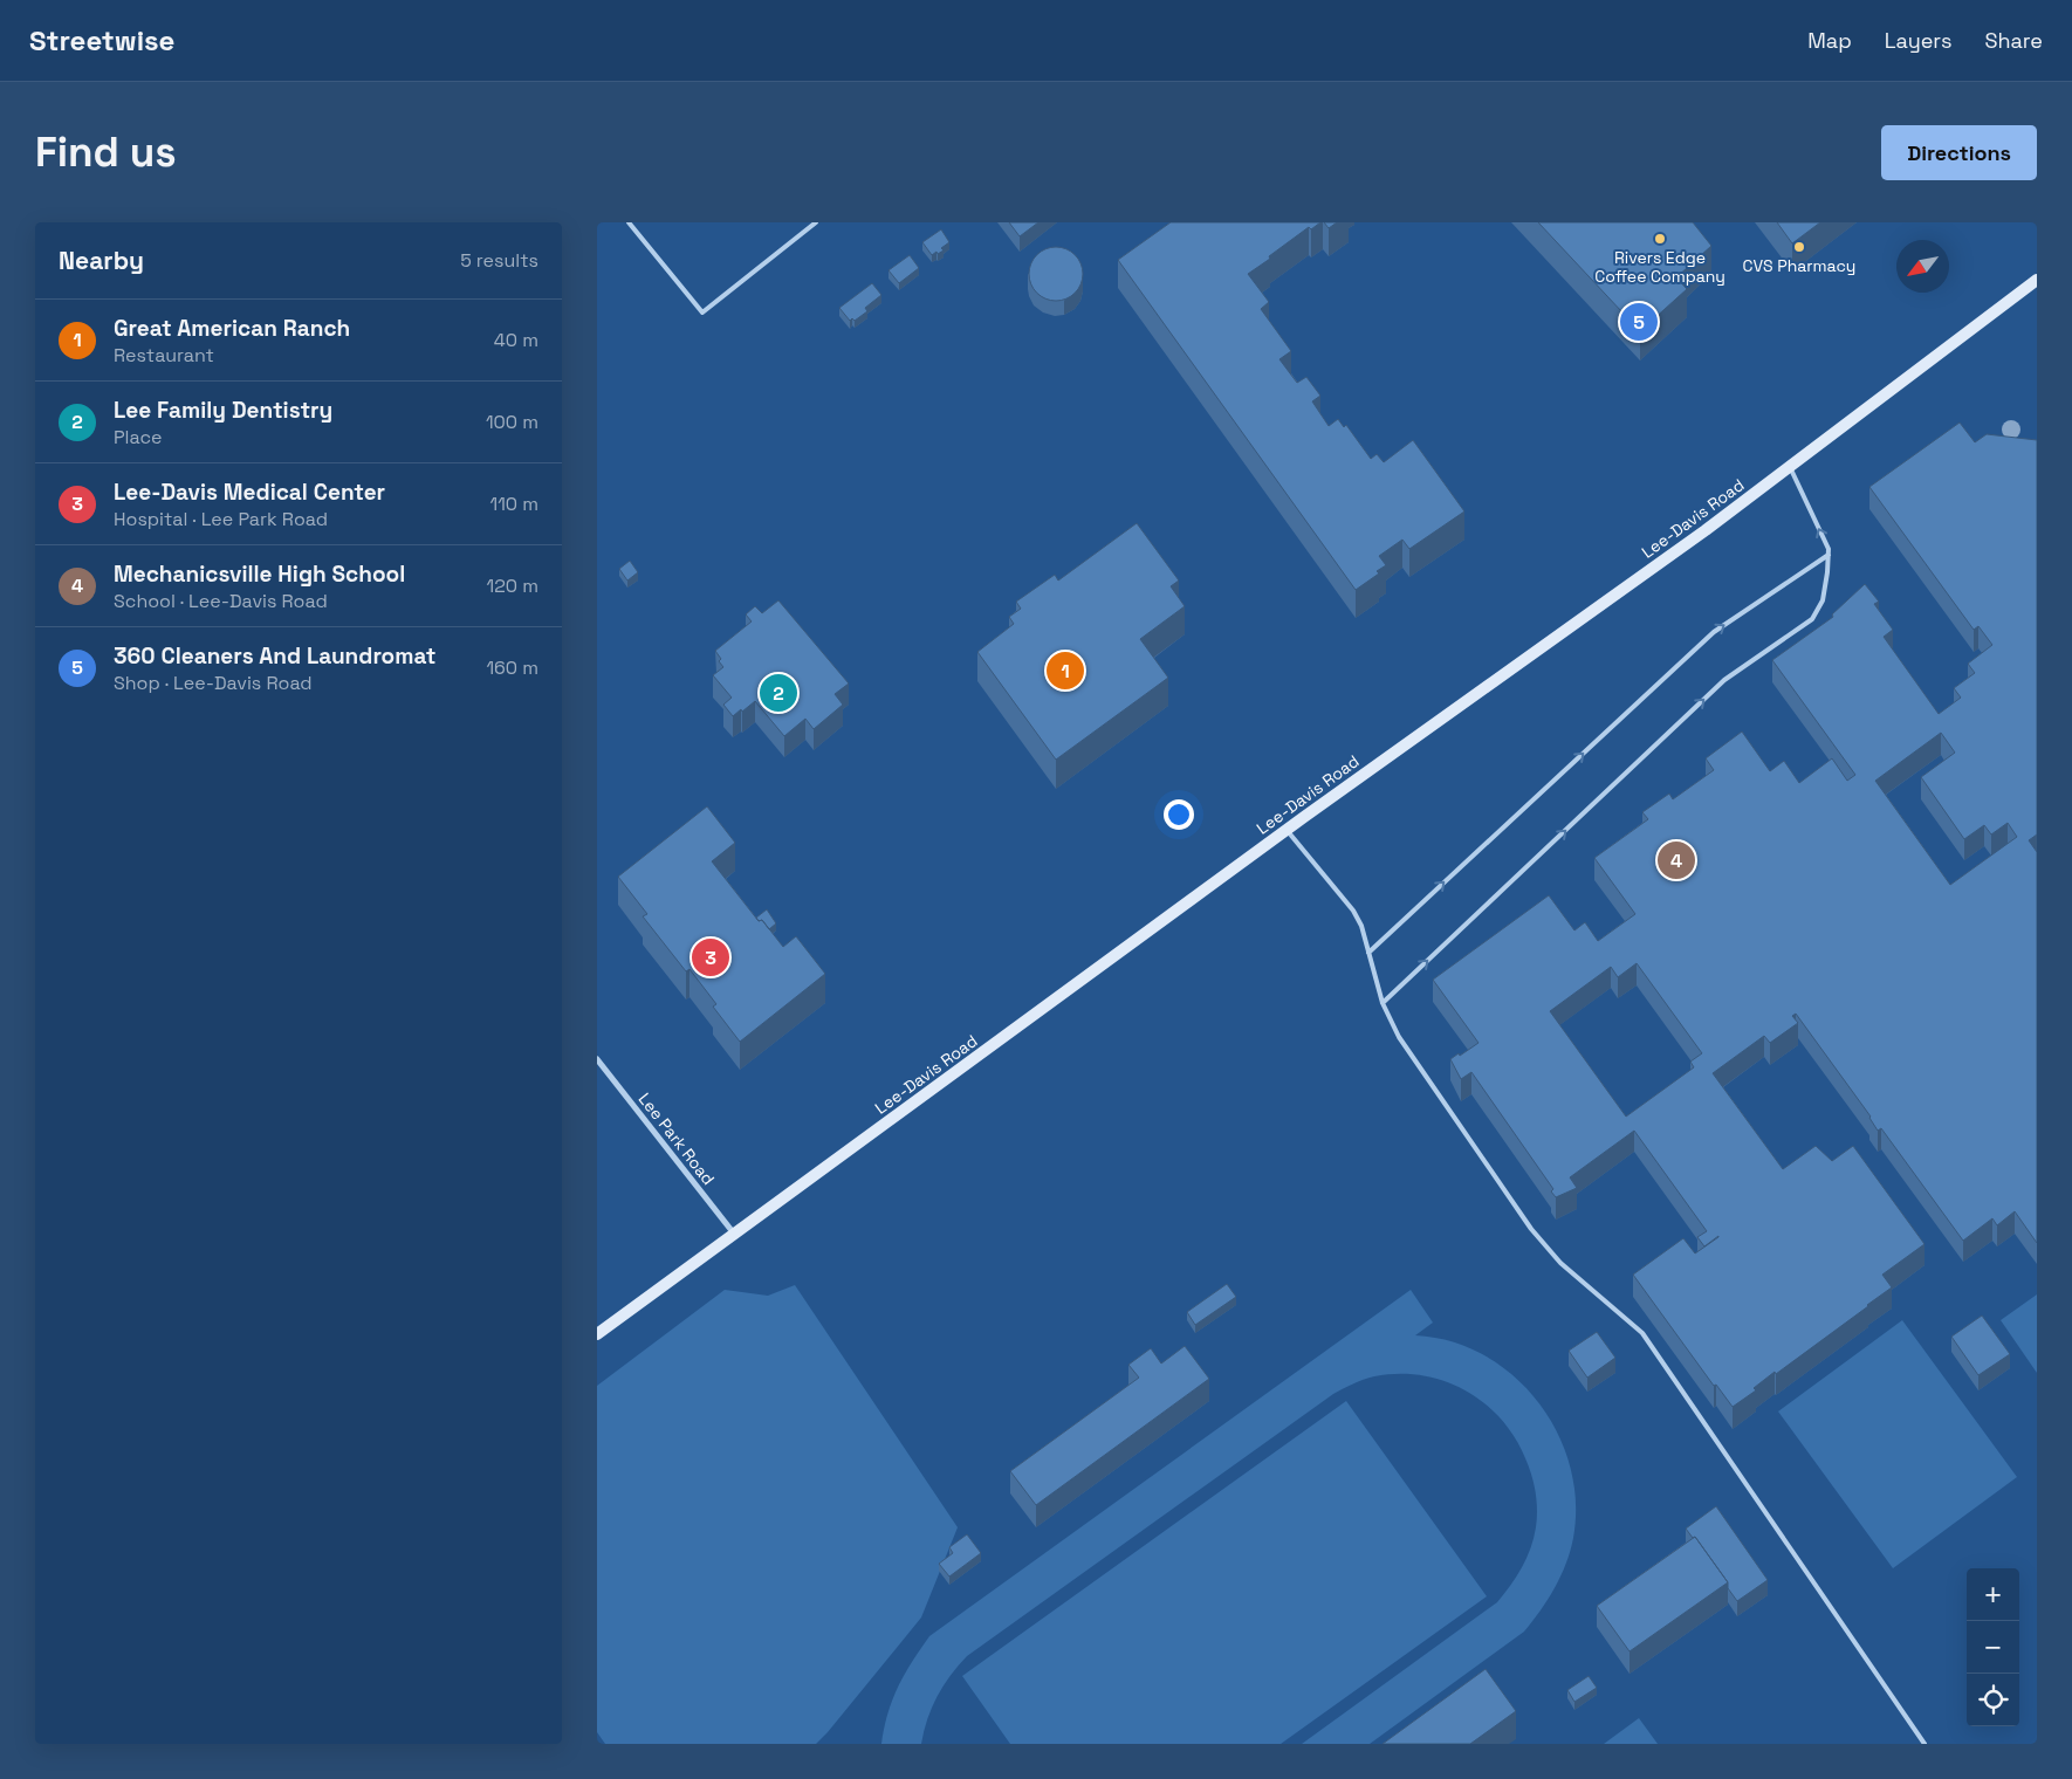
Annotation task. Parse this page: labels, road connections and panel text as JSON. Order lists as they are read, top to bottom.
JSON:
{
  "streets": {
    "main road": ["Lee-Davis Road"],
    "street": ["Lee Park Road"]
  },
  "crossings": [
    ["Lee-Davis Road", "Lee Park Road"]
  ],
  "places": ["Rivers Edge Coffee Company", "CVS Pharmacy"],
  "north": "bottom left",
  "page": {
    "header": "Streetwise",
    "nav": ["Map", "Layers", "Share"],
    "buttons": "Directions",
    "title": "Find us",
    "heading": ["Nearby", "5 results"],
    "list": [
      {
        "mark": "1",
        "name": "Great American Ranch",
        "note": "Restaurant",
        "value": "40 m"
      },
      {
        "mark": "2",
        "name": "Lee Family Dentistry",
        "note": "Place",
        "value": "100 m"
      },
      {
        "mark": "3",
        "name": "Lee-Davis Medical Center",
        "note": "Hospital · Lee Park Road",
        "value": "110 m"
      },
      {
        "mark": "4",
        "name": "Mechanicsville High School",
        "note": "School · Lee-Davis Road",
        "value": "120 m"
      },
      {
        "mark": "5",
        "name": "360 Cleaners And Laundromat",
        "note": "Shop · Lee-Davis Road",
        "value": "160 m"
      }
    ],
    "pins": [
      "5",
      "1",
      "2",
      "4",
      "3"
    ],
    "map_buttons": ["+", "−"]
  }
}
